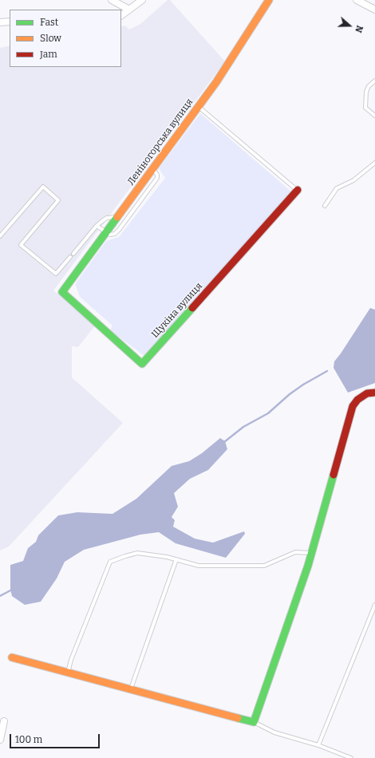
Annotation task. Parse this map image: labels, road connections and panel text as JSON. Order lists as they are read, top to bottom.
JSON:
{
  "streets": {
    "street": ["Леніногорська вулиця", "Щукіна вулиця"]
  },
  "crossings": [
    ["Леніногорська вулиця", "Щукіна вулиця"]
  ],
  "legend": ["Fast", "Slow", "Jam"],
  "scale_bar": "100 m",
  "north": "right"
}
